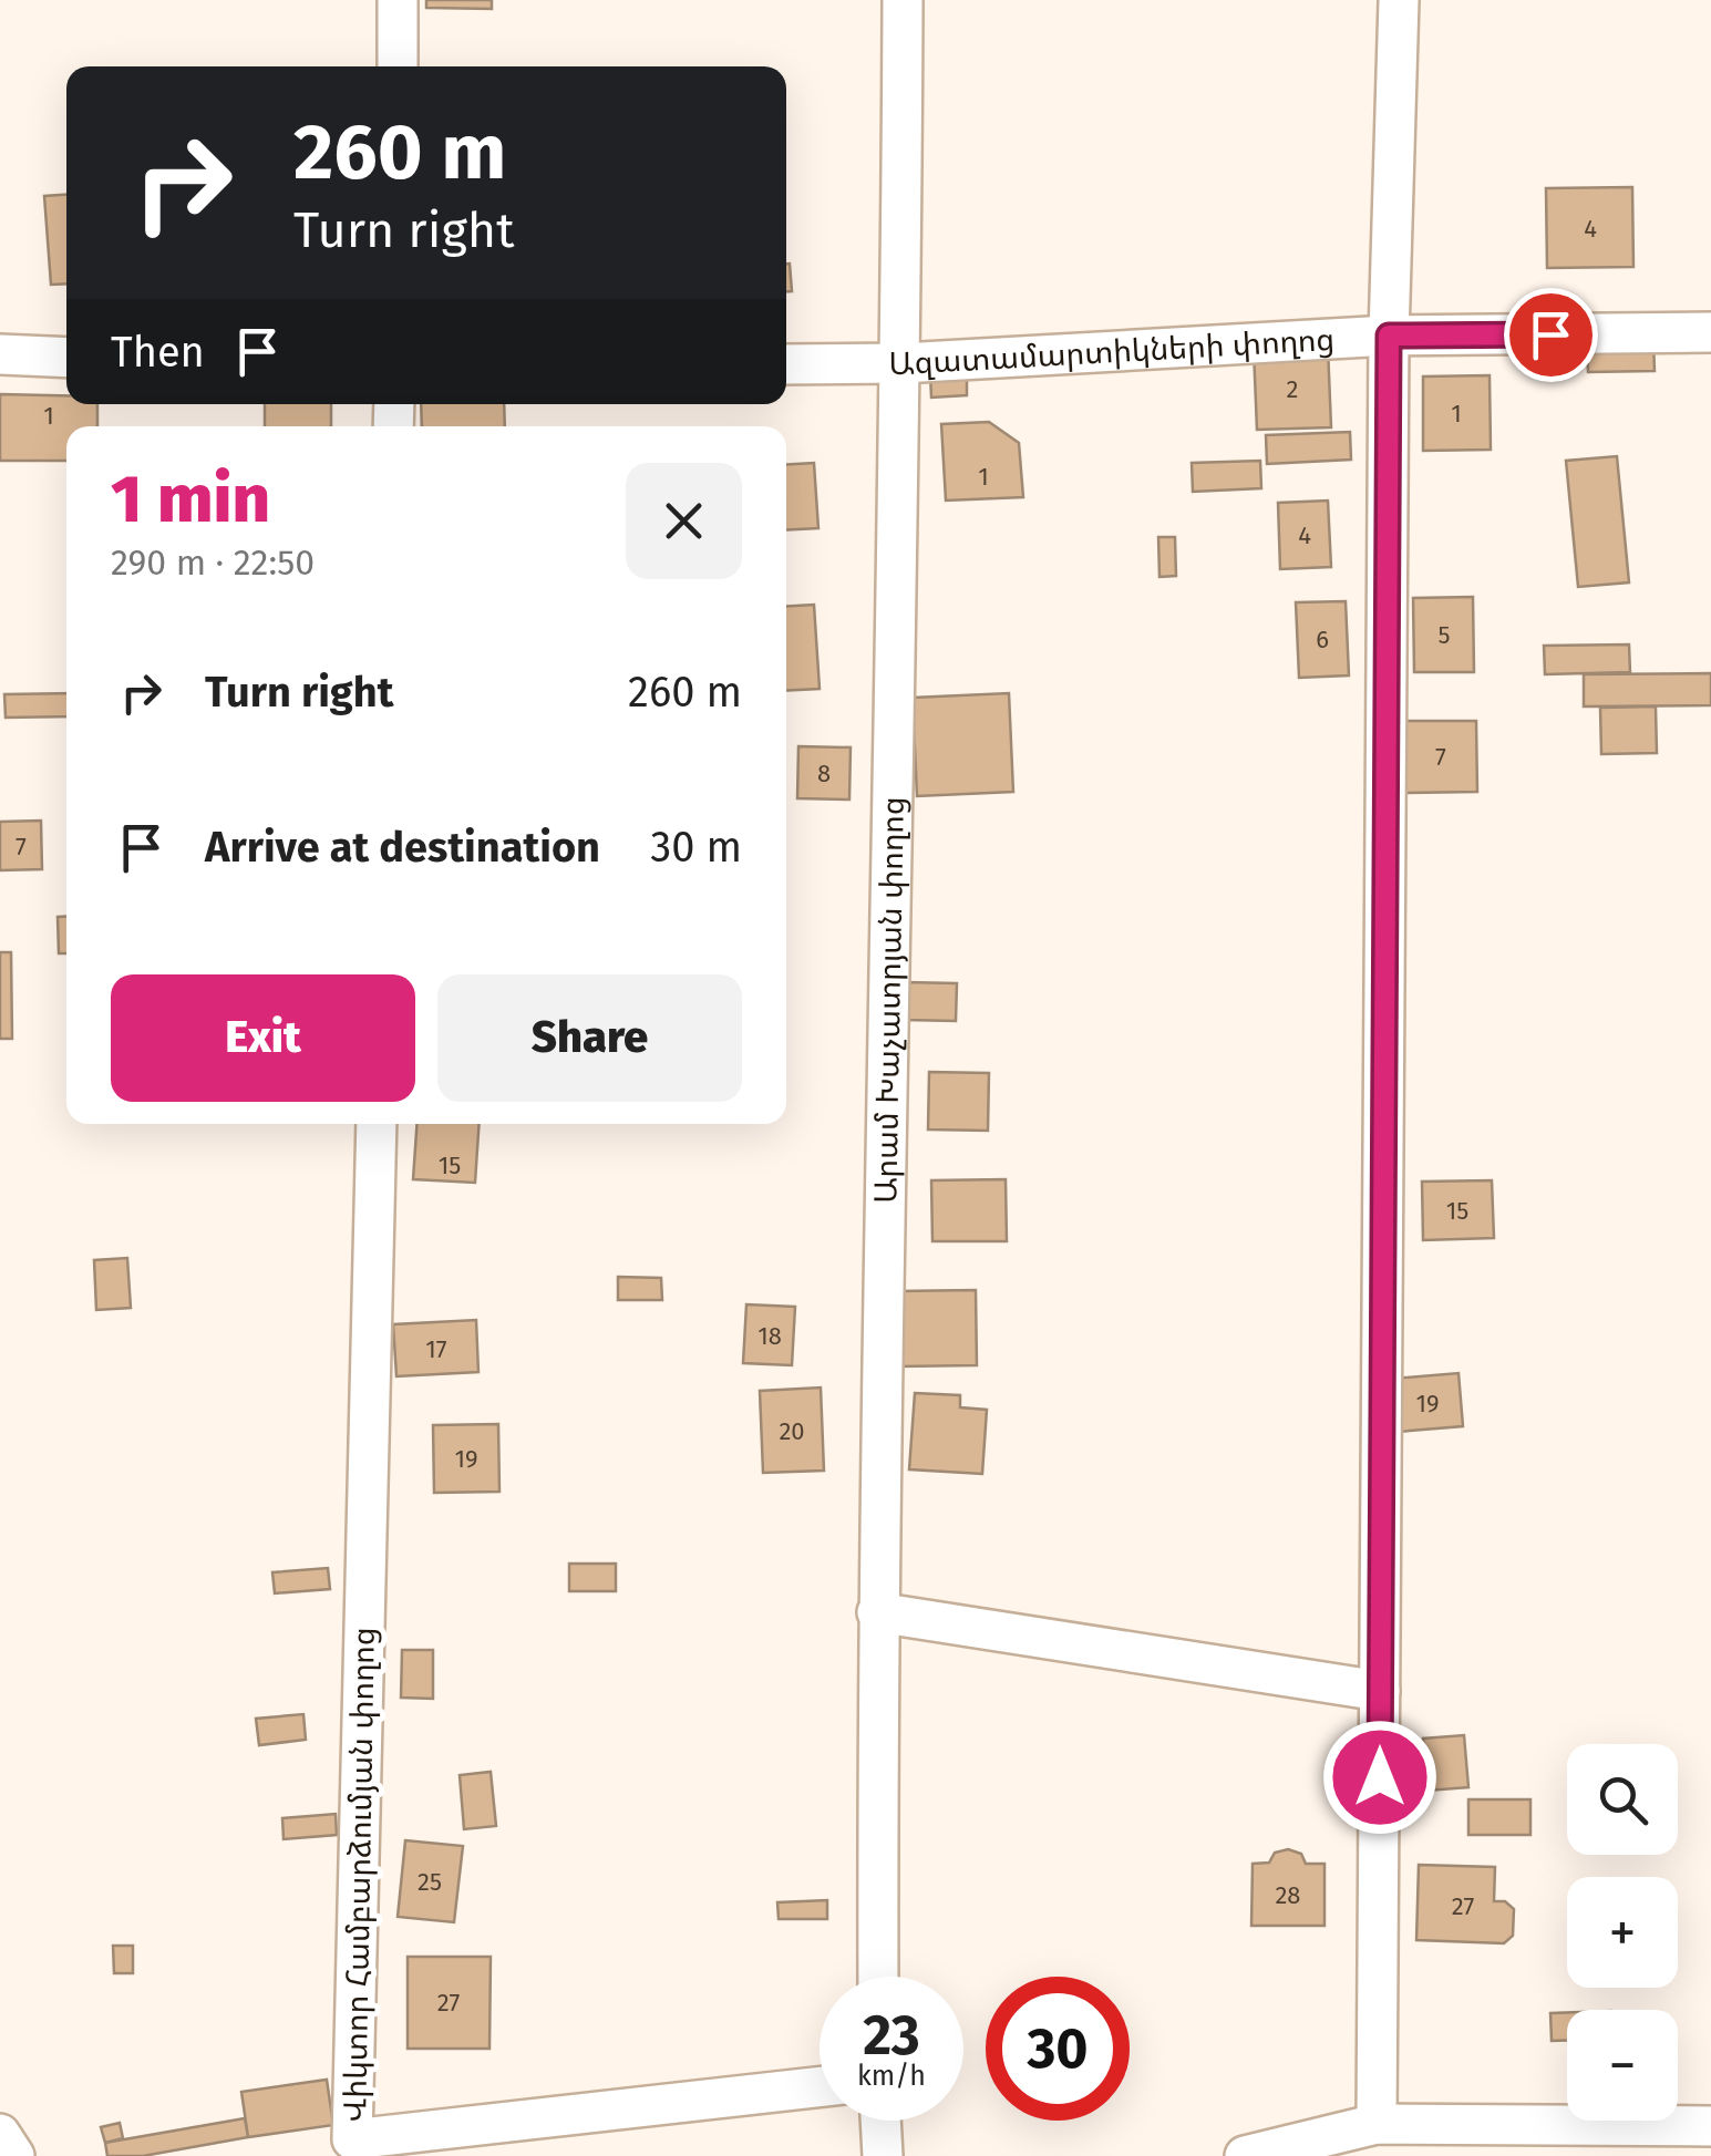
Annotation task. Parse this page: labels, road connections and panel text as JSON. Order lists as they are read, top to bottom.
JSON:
{
  "streets": {
    "street": ["Ազատամարտիկների փողոց", "Արամ Խաչատրյան փողոց", "Վիկտոր Համբարձումյան փողոց"]
  },
  "crossings": [
    ["Ազատամարտիկների փողոց", "Արամ Խաչատրյան փողոց"]
  ],
  "house_numbers": [
    "4",
    "2",
    "1",
    "1",
    "1",
    "4",
    "5",
    "6",
    "7",
    "8",
    "7",
    "15",
    "15",
    "18",
    "17",
    "19",
    "20",
    "19",
    "25",
    "28",
    "27",
    "27"
  ],
  "page": {
    "turn": ["260 m", "Turn right"],
    "then": "Then",
    "heading": ["1 min", "290 m · 22:50"],
    "list": [
      {
        "name": "Turn right",
        "value": "260 m"
      },
      {
        "name": "Arrive at destination",
        "value": "30 m"
      }
    ],
    "buttons": ["Exit", "Share"],
    "map_buttons": ["+", "−"],
    "speed": "23 km/h",
    "limit": "30"
  }
}
